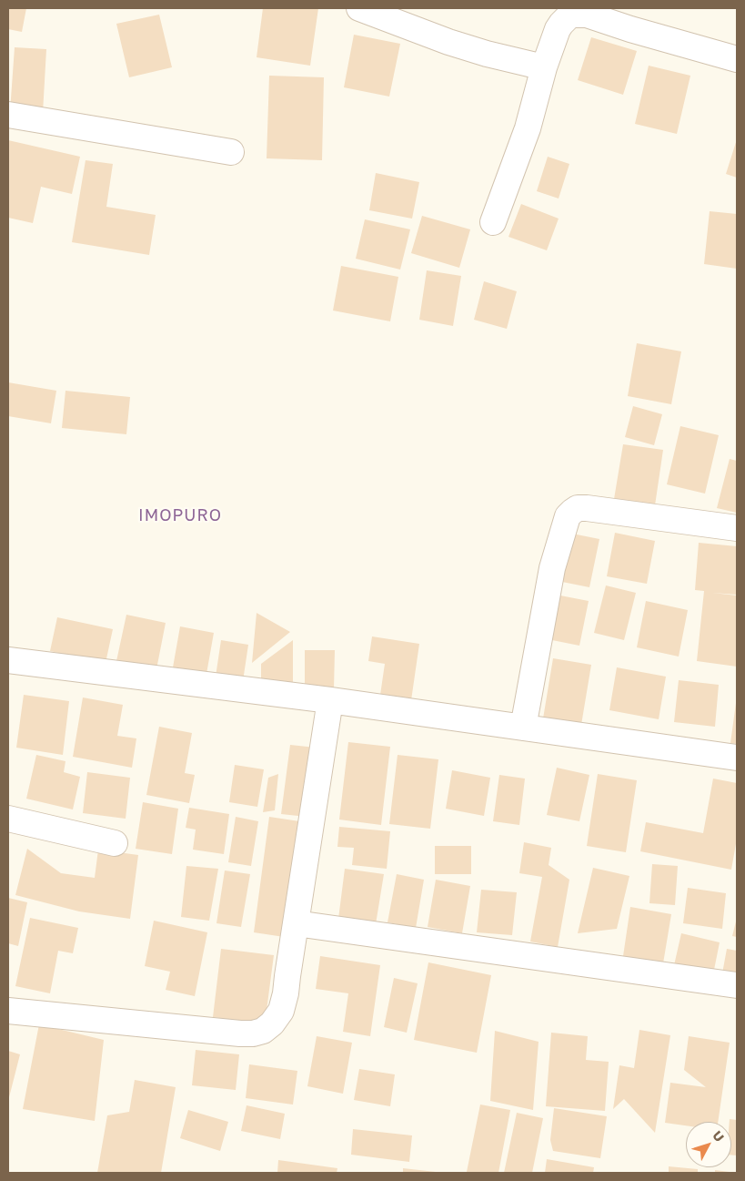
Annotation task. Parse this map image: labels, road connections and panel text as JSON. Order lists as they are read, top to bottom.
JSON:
{
  "districts": ["IMOPURO"],
  "north": "top right"
}
